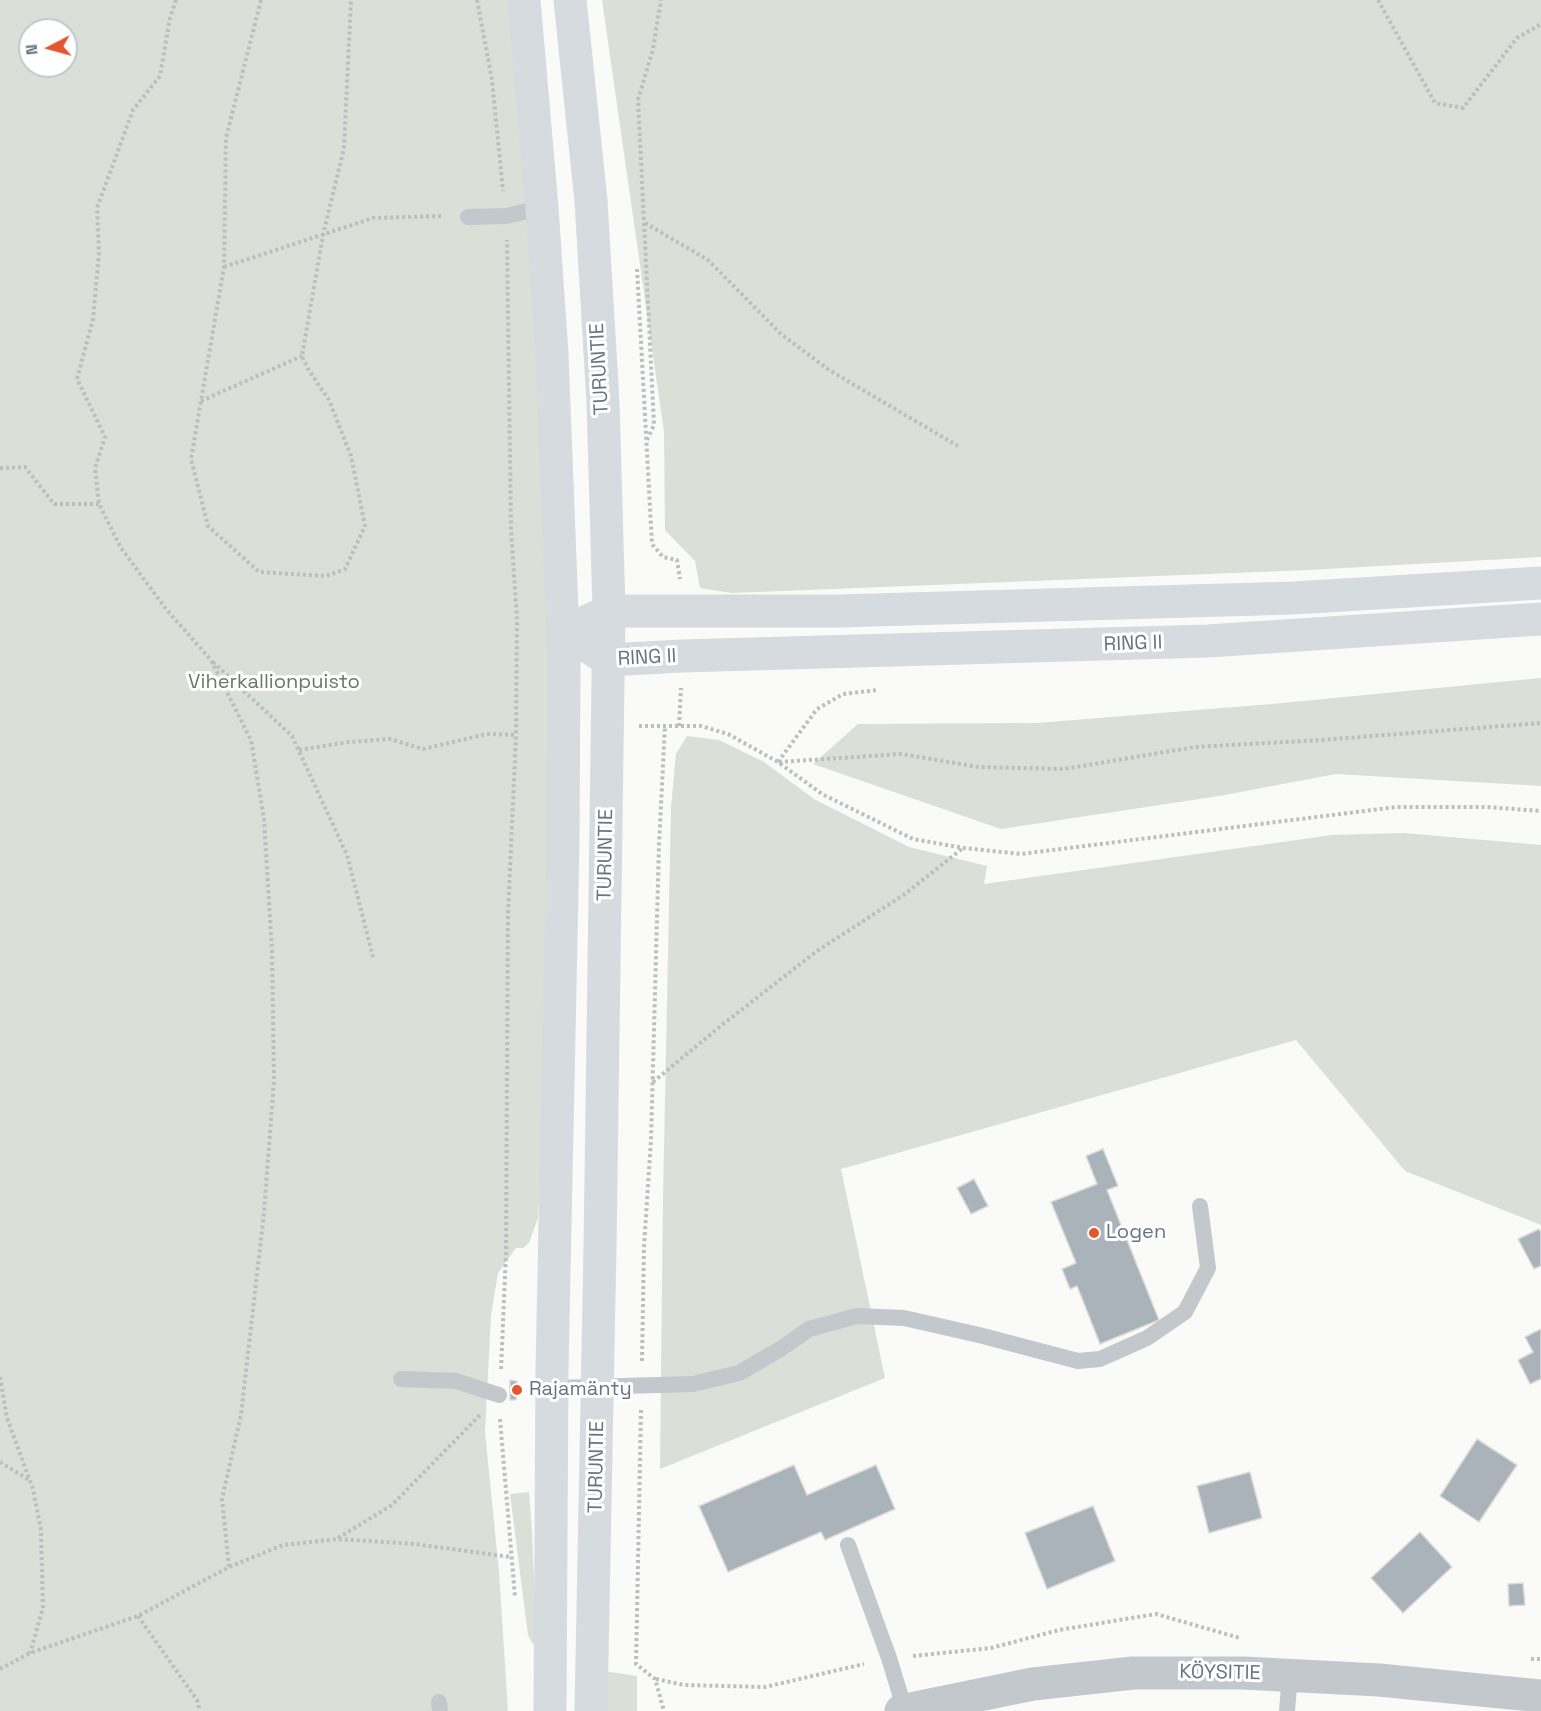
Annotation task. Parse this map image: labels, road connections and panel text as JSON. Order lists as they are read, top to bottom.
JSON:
{
  "streets": {
    "main road": ["TURUNTIE", "RING II"],
    "street": ["KÖYSITIE"]
  },
  "crossings": [
    ["TURUNTIE", "RING II"]
  ],
  "parks": ["Viherkallionpuisto"],
  "places": ["Logen", "Rajamänty"],
  "north": "left"
}
